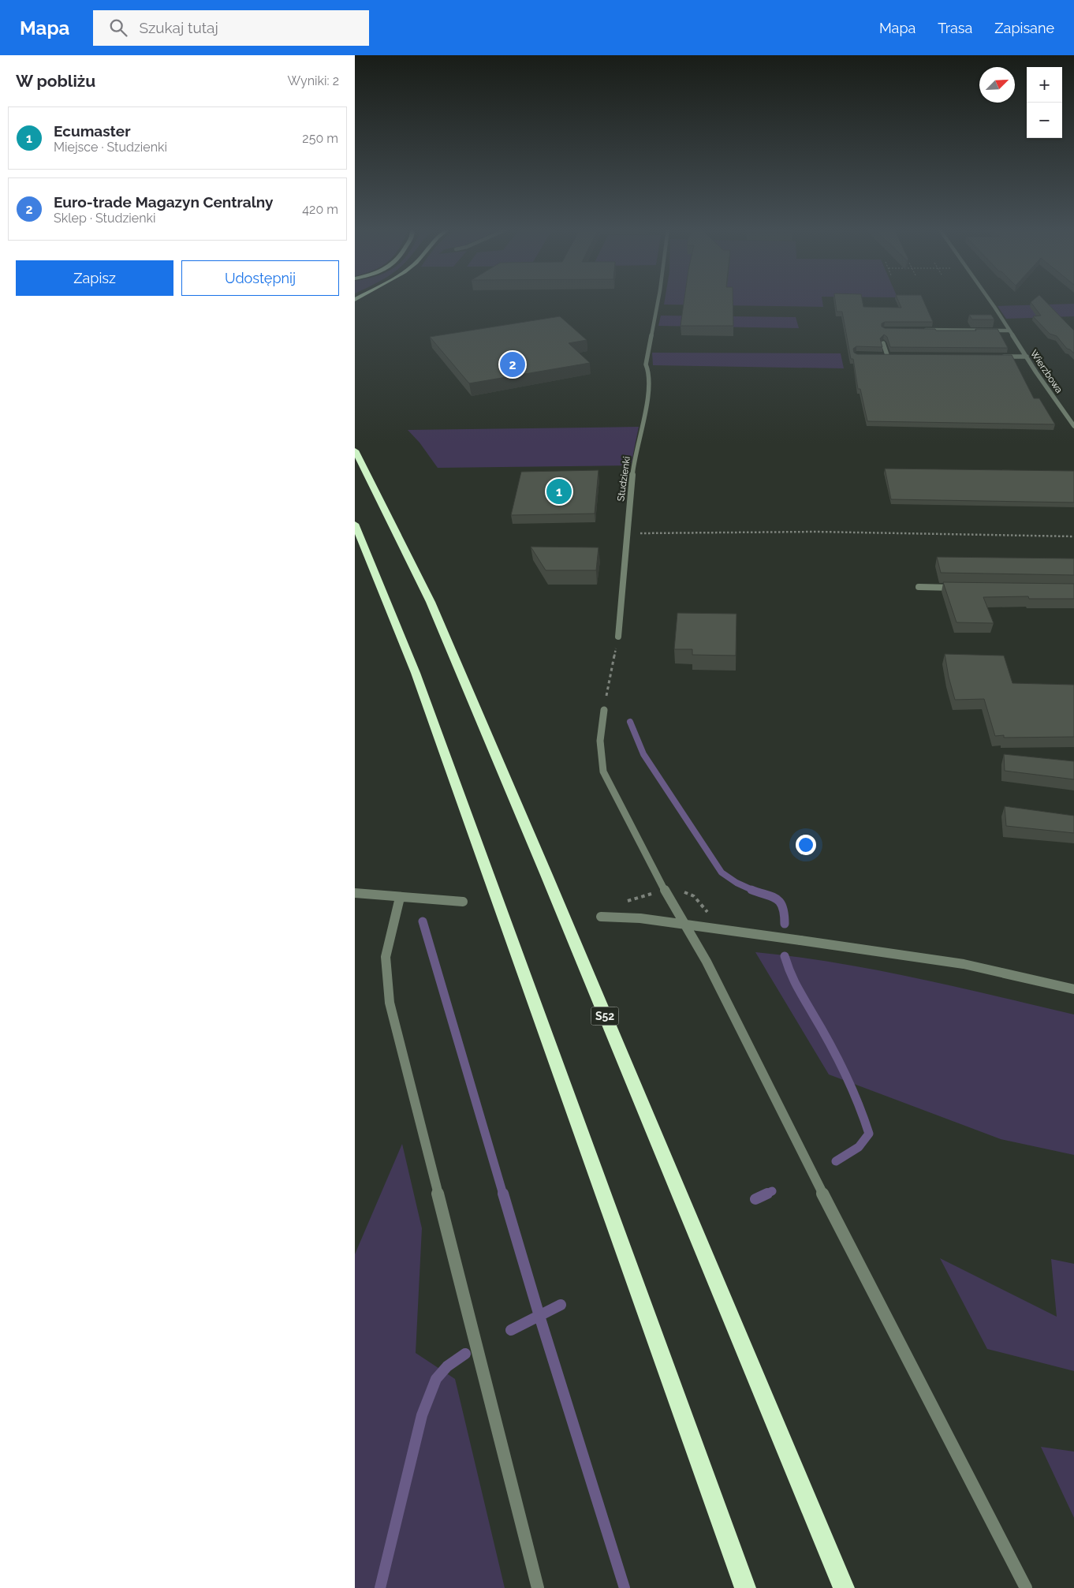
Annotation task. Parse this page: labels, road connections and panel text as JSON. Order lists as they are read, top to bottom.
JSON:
{
  "streets": {
    "highway": ["S52"],
    "street": ["Wierzbowa", "Studzienki"]
  },
  "north": "top right",
  "page": {
    "header": "Mapa",
    "search": "Szukaj tutaj",
    "nav": ["Mapa", "Trasa", "Zapisane"],
    "heading": ["W pobliżu", "Wyniki: 2"],
    "map_buttons": ["+", "−"],
    "list": [
      {
        "mark": "1",
        "name": "Ecumaster",
        "note": "Miejsce · Studzienki",
        "value": "250 m"
      },
      {
        "mark": "2",
        "name": "Euro-trade Magazyn Centralny",
        "note": "Sklep · Studzienki",
        "value": "420 m"
      }
    ],
    "buttons": ["Zapisz", "Udostępnij"],
    "pins": ["2", "1"]
  }
}
